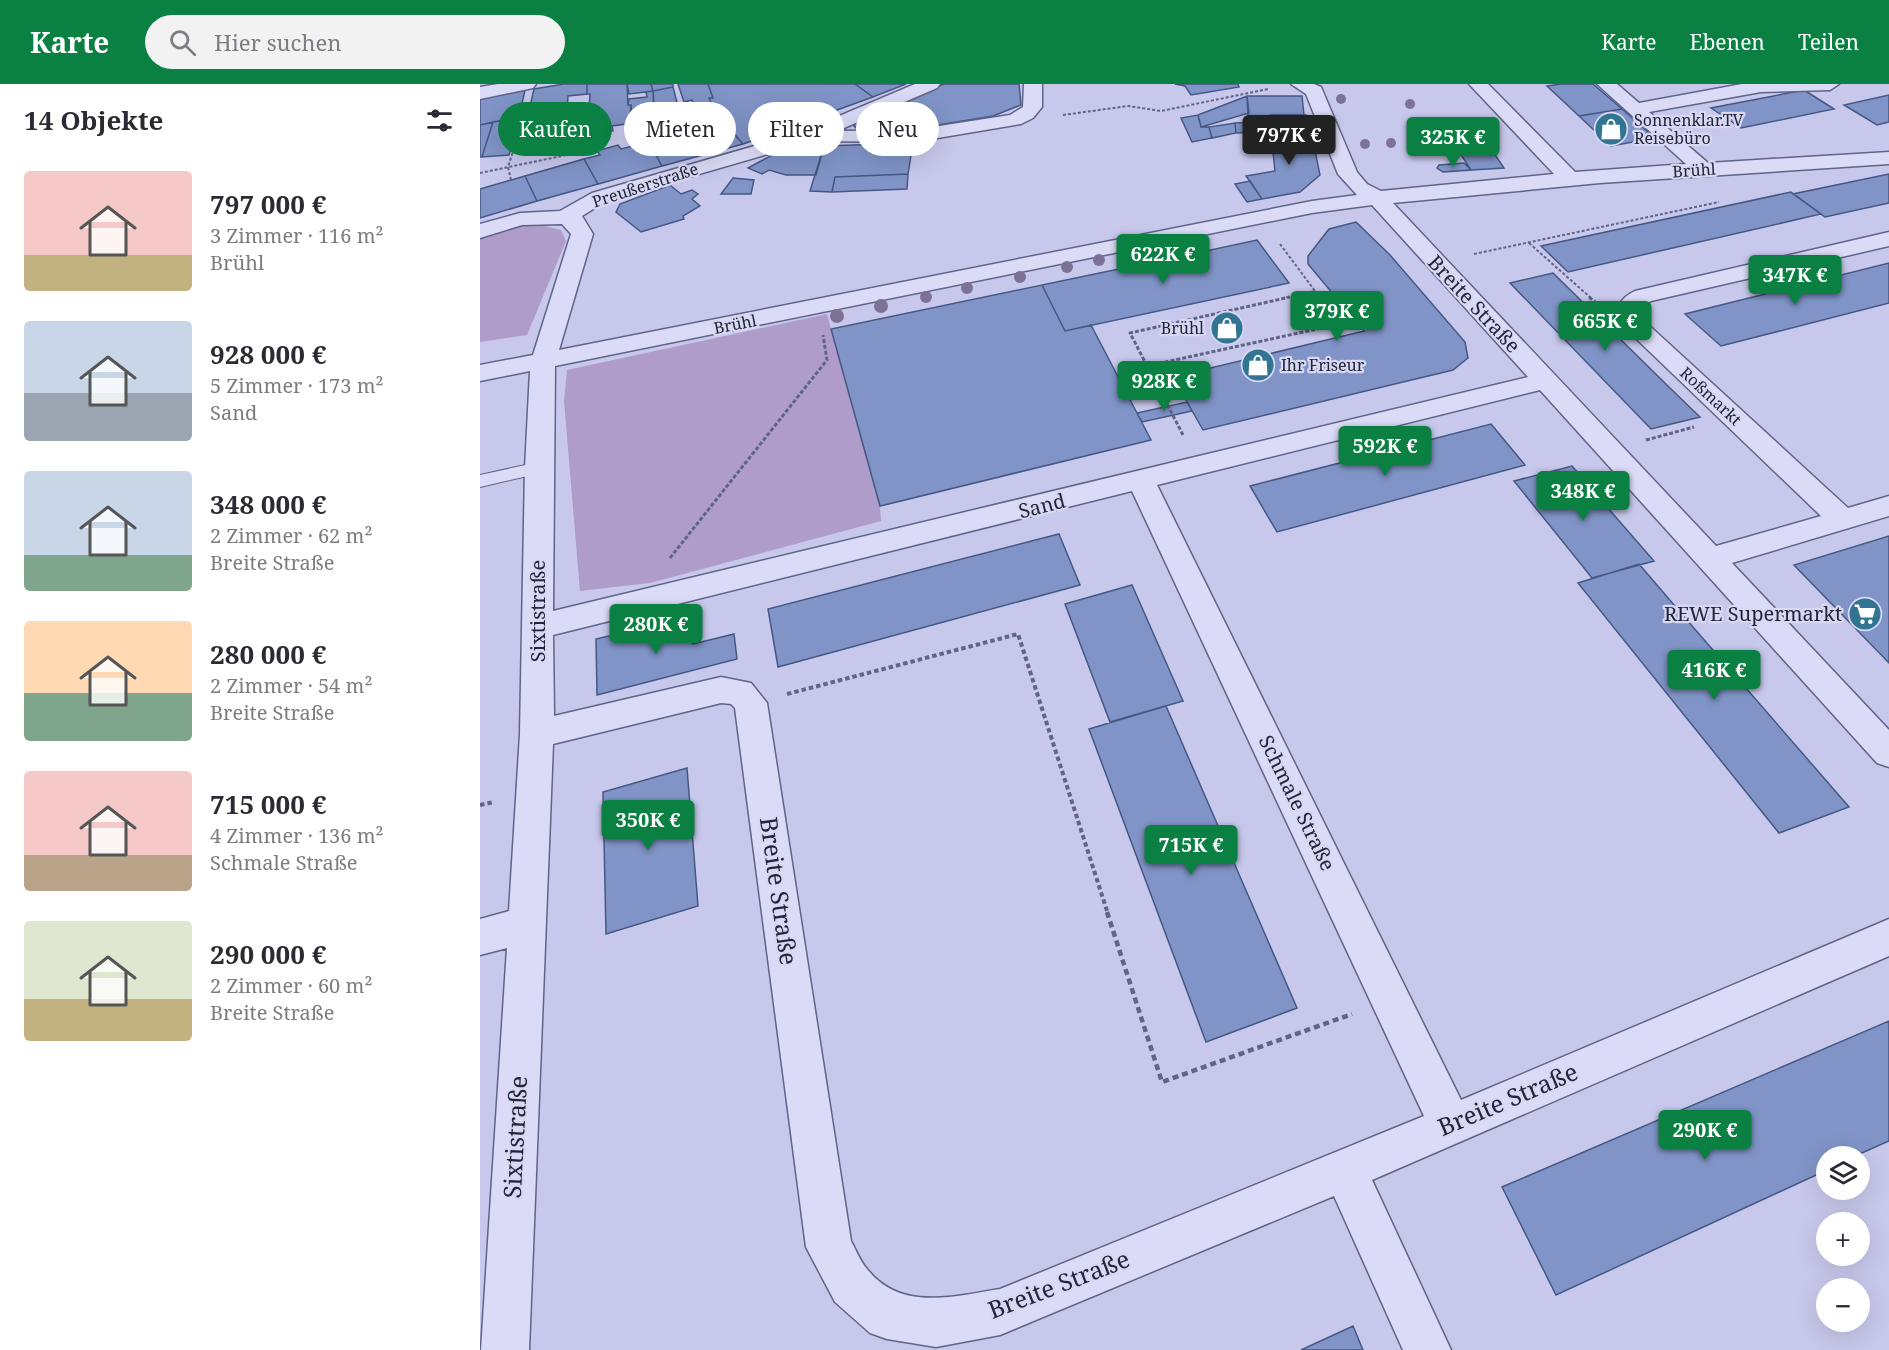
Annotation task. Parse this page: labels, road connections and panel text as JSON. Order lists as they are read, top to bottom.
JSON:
{
  "streets": {
    "street": [
      "Brühl",
      "Preußerstraße",
      "Breite Straße",
      "Roßmarkt",
      "Sand",
      "Sixtistraße",
      "Schmale Straße"
    ]
  },
  "crossings": [
    ["Brühl", "Preußerstraße"],
    ["Brühl", "Breite Straße"],
    ["Brühl", "Sixtistraße"],
    ["Preußerstraße", "Sixtistraße"],
    ["Breite Straße", "Sand"],
    ["Breite Straße", "Schmale Straße"],
    ["Sand", "Sixtistraße"],
    ["Sand", "Schmale Straße"]
  ],
  "places": {
    "shop": ["Sonnenklar.TV Reisebüro", "Brühl", "Ihr Friseur"],
    "supermarket": ["REWE Supermarkt"]
  },
  "page": {
    "header": "Karte",
    "search": "Hier suchen",
    "nav": ["Karte", "Ebenen", "Teilen"],
    "heading": "14 Objekte",
    "chip": [
      "Kaufen",
      "Mieten",
      "Filter",
      "Neu"
    ],
    "price": [
      "797K €",
      "325K €",
      "622K €",
      "347K €",
      "379K €",
      "665K €",
      "928K €",
      "592K €",
      "348K €",
      "280K €",
      "416K €",
      "350K €",
      "715K €",
      "290K €"
    ],
    "list": [
      {
        "name": "797 000 €",
        "note": "3 Zimmer · 116 m² · Brühl"
      },
      {
        "name": "928 000 €",
        "note": "5 Zimmer · 173 m² · Sand"
      },
      {
        "name": "348 000 €",
        "note": "2 Zimmer · 62 m² · Breite Straße"
      },
      {
        "name": "280 000 €",
        "note": "2 Zimmer · 54 m² · Breite Straße"
      },
      {
        "name": "715 000 €",
        "note": "4 Zimmer · 136 m² · Schmale Straße"
      },
      {
        "name": "290 000 €",
        "note": "2 Zimmer · 60 m² · Breite Straße"
      }
    ],
    "map_buttons": ["+", "−"]
  }
}
